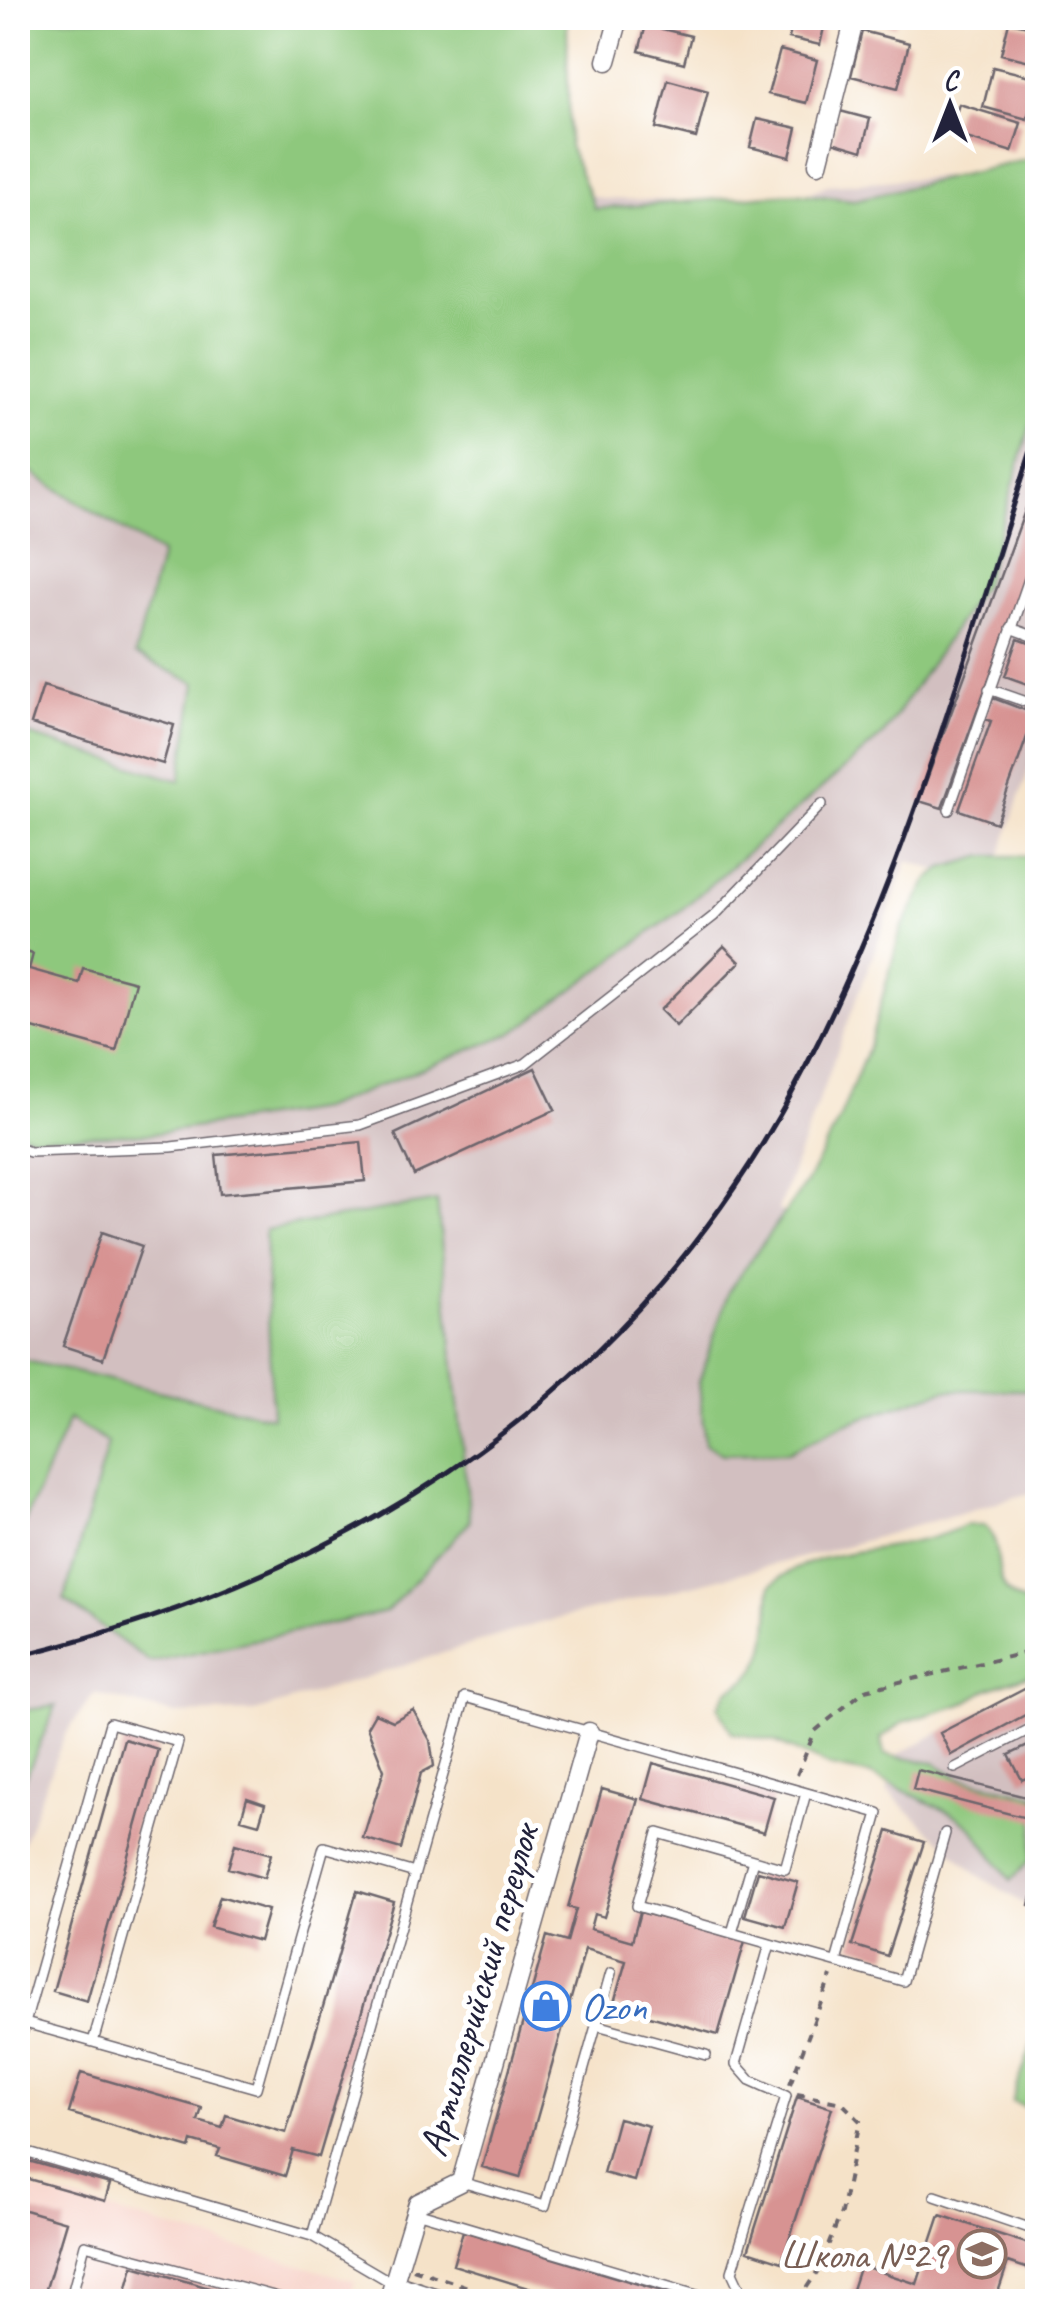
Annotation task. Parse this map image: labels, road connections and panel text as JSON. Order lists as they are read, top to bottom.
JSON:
{
  "streets": {
    "street": ["Артиллерийский переулок"]
  },
  "places": {
    "shop": ["Ozon"],
    "school or university": ["Школа №29"]
  },
  "north": "top"
}
